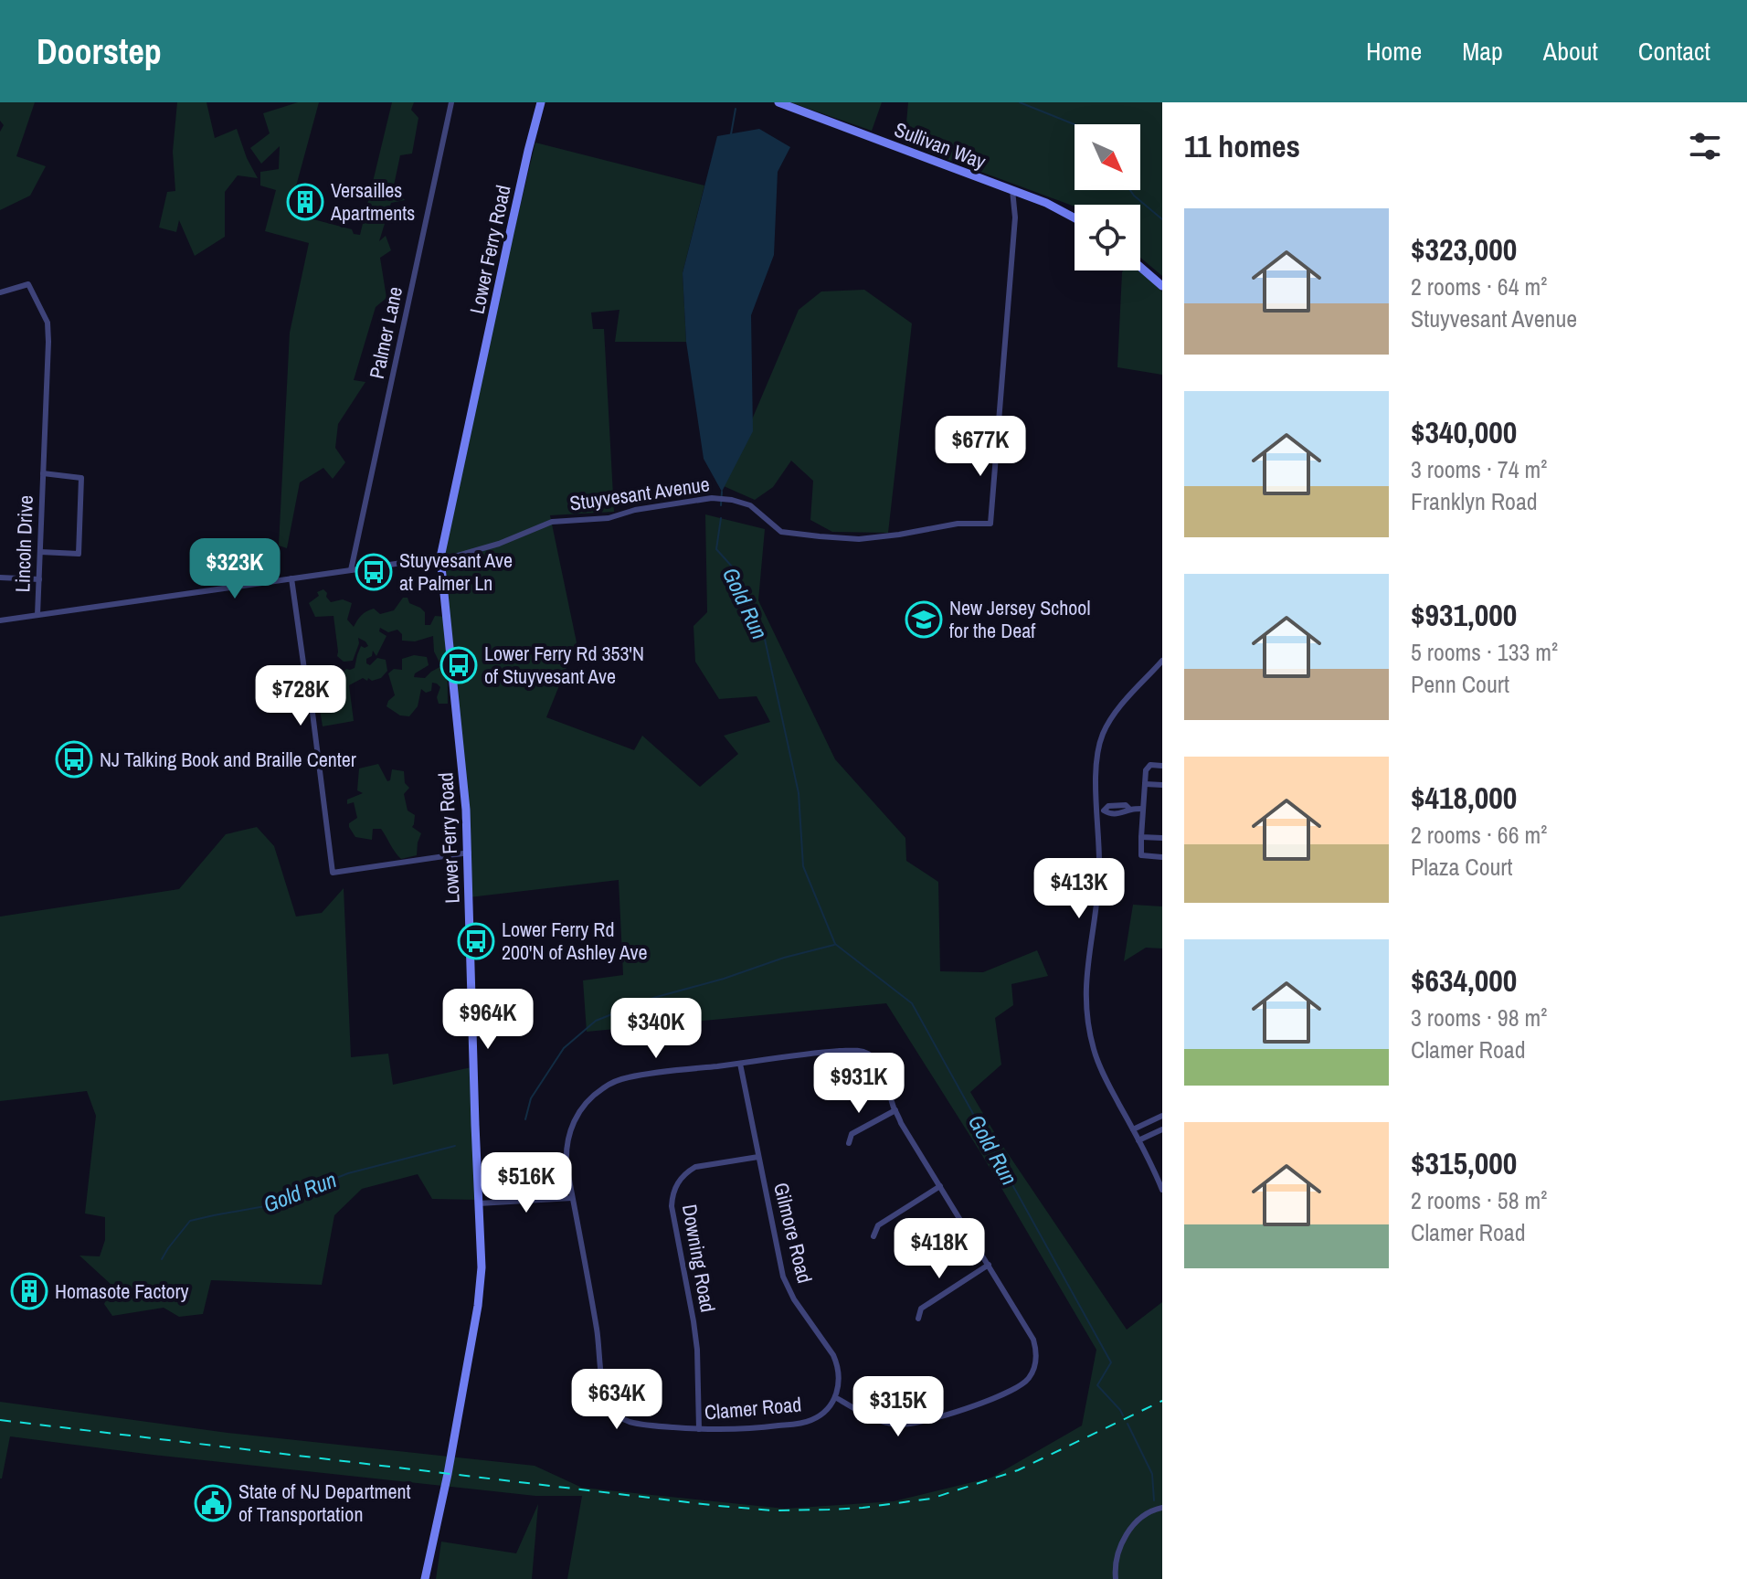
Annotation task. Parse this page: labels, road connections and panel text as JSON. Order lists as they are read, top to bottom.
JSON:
{
  "streets": {
    "street": [
      "Sullivan Way",
      "Lower Ferry Road",
      "Palmer Lane",
      "Stuyvesant Avenue",
      "Lincoln Drive",
      "Gilmore Road",
      "Downing Road",
      "Clamer Road"
    ]
  },
  "crossings": [
    ["Sullivan Way", "Stuyvesant Avenue"],
    ["Lower Ferry Road", "Stuyvesant Avenue"],
    ["Palmer Lane", "Stuyvesant Avenue"],
    ["Stuyvesant Avenue", "Lincoln Drive"],
    ["Gilmore Road", "Downing Road"],
    ["Gilmore Road", "Clamer Road"],
    ["Downing Road", "Clamer Road"]
  ],
  "water": ["Gold Run"],
  "places": {
    "building": ["Versailles Apartments", "Homasote Factory"],
    "bus stop": [
      "Stuyvesant Ave at Palmer Ln",
      "Lower Ferry Rd 353'N of Stuyvesant Ave",
      "NJ Talking Book and Braille Center",
      "Lower Ferry Rd 200'N of Ashley Ave"
    ],
    "school or university": ["New Jersey School for the Deaf"],
    "public building": ["State of NJ Department of Transportation"]
  },
  "north": "bottom right",
  "page": {
    "header": "Doorstep",
    "nav": [
      "Home",
      "Map",
      "About",
      "Contact"
    ],
    "heading": "11 homes",
    "list": [
      {
        "name": "$323,000",
        "note": "2 rooms · 64 m² · Stuyvesant Avenue"
      },
      {
        "name": "$340,000",
        "note": "3 rooms · 74 m² · Franklyn Road"
      },
      {
        "name": "$931,000",
        "note": "5 rooms · 133 m² · Penn Court"
      },
      {
        "name": "$418,000",
        "note": "2 rooms · 66 m² · Plaza Court"
      },
      {
        "name": "$634,000",
        "note": "3 rooms · 98 m² · Clamer Road"
      },
      {
        "name": "$315,000",
        "note": "2 rooms · 58 m² · Clamer Road"
      }
    ],
    "price": [
      "$677K",
      "$323K",
      "$728K",
      "$413K",
      "$964K",
      "$340K",
      "$931K",
      "$516K",
      "$418K",
      "$634K",
      "$315K"
    ]
  }
}
